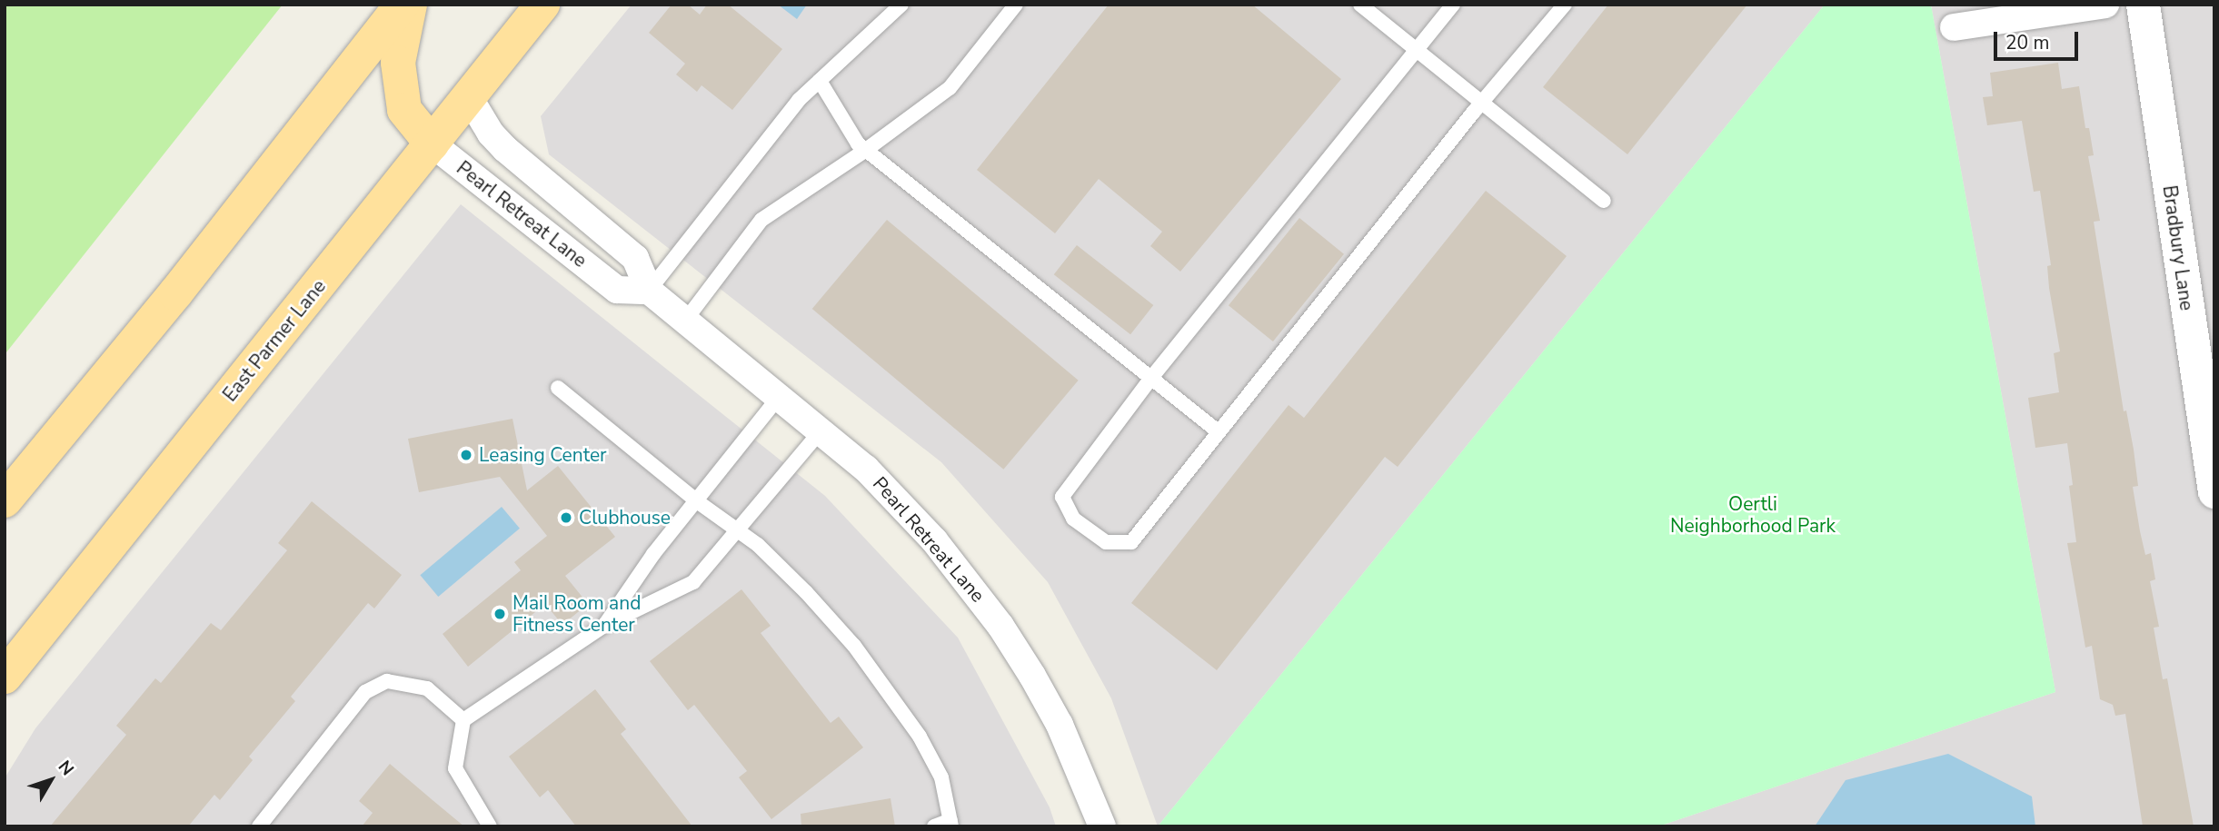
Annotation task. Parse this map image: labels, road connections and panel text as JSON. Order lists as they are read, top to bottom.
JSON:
{
  "streets": {
    "main road": ["East Parmer Lane"],
    "street": ["Pearl Retreat Lane", "Bradbury Lane"]
  },
  "crossings": [
    ["Pearl Retreat Lane", "East Parmer Lane"]
  ],
  "parks": ["Oertli Neighborhood Park"],
  "places": ["Leasing Center", "Clubhouse", "Mail Room and Fitness Center"],
  "scale_bar": "20 m",
  "north": "top right"
}
